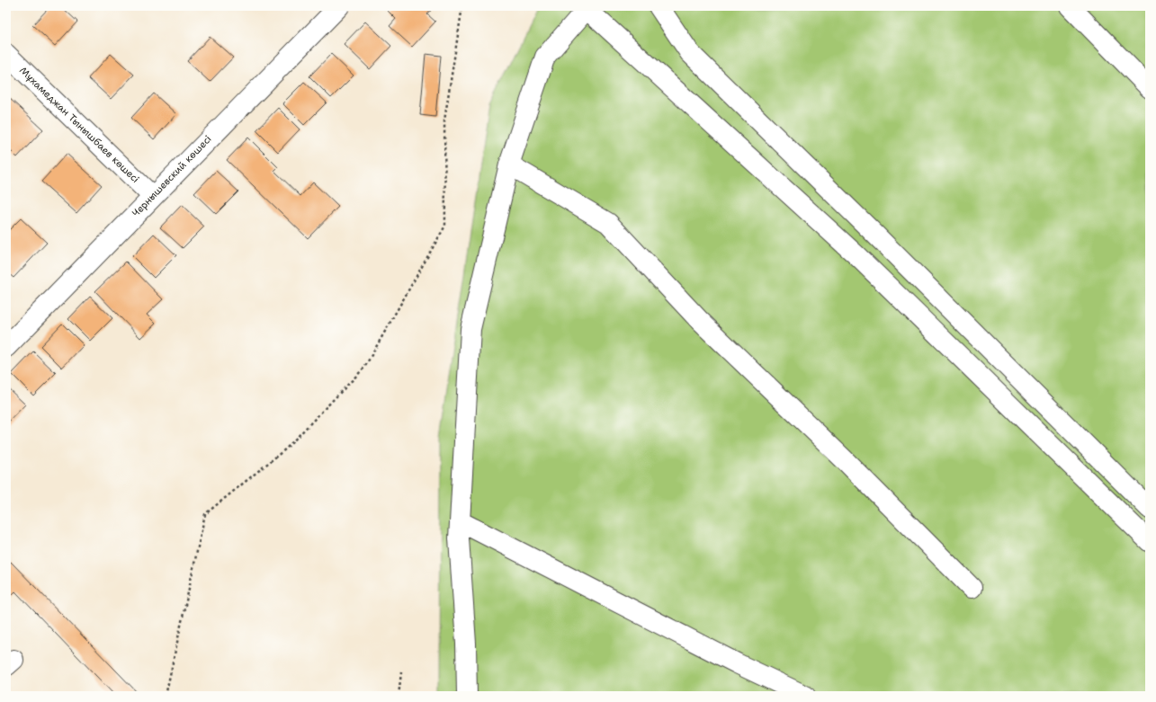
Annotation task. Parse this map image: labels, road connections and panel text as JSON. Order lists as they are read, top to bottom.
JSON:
{
  "streets": {
    "street": ["Мұхамеджан Тынышбаев көшесі", "Чернышевский көшесі"]
  },
  "crossings": [
    ["Мұхамеджан Тынышбаев көшесі", "Чернышевский көшесі"]
  ]
}
